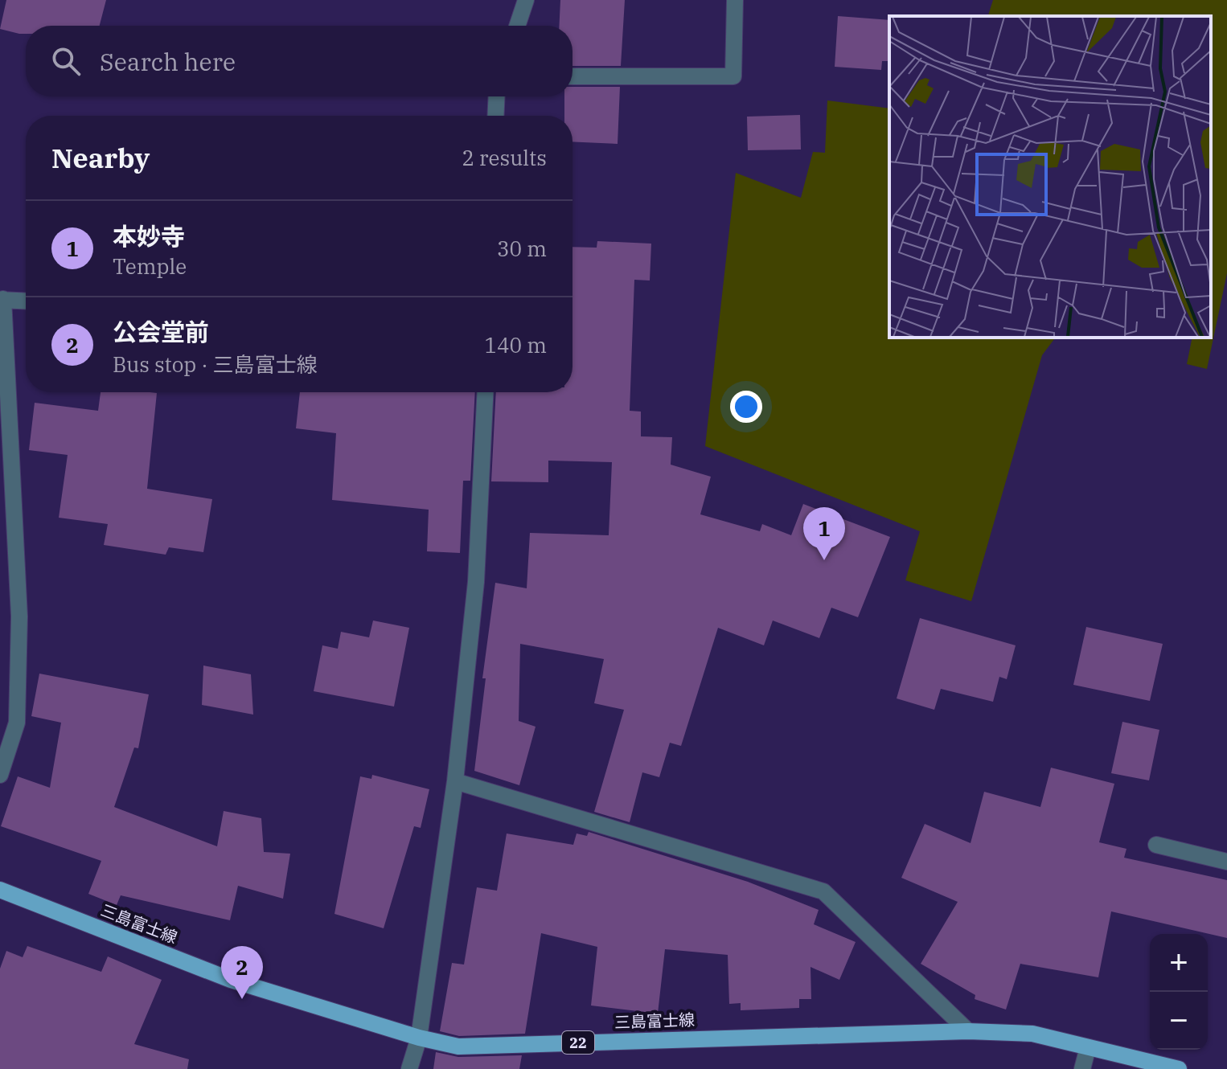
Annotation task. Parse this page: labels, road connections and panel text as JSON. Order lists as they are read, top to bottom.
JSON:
{
  "streets": {
    "main road": ["三島富士線", "22"]
  },
  "page": {
    "search": "Search here",
    "heading": ["Nearby", "2 results"],
    "list": [
      {
        "mark": "1",
        "name": "本妙寺",
        "note": "Temple",
        "value": "30 m"
      },
      {
        "mark": "2",
        "name": "公会堂前",
        "note": "Bus stop · 三島富士線",
        "value": "140 m"
      }
    ],
    "pins": ["1", "2"],
    "map_buttons": ["+", "−"]
  }
}
